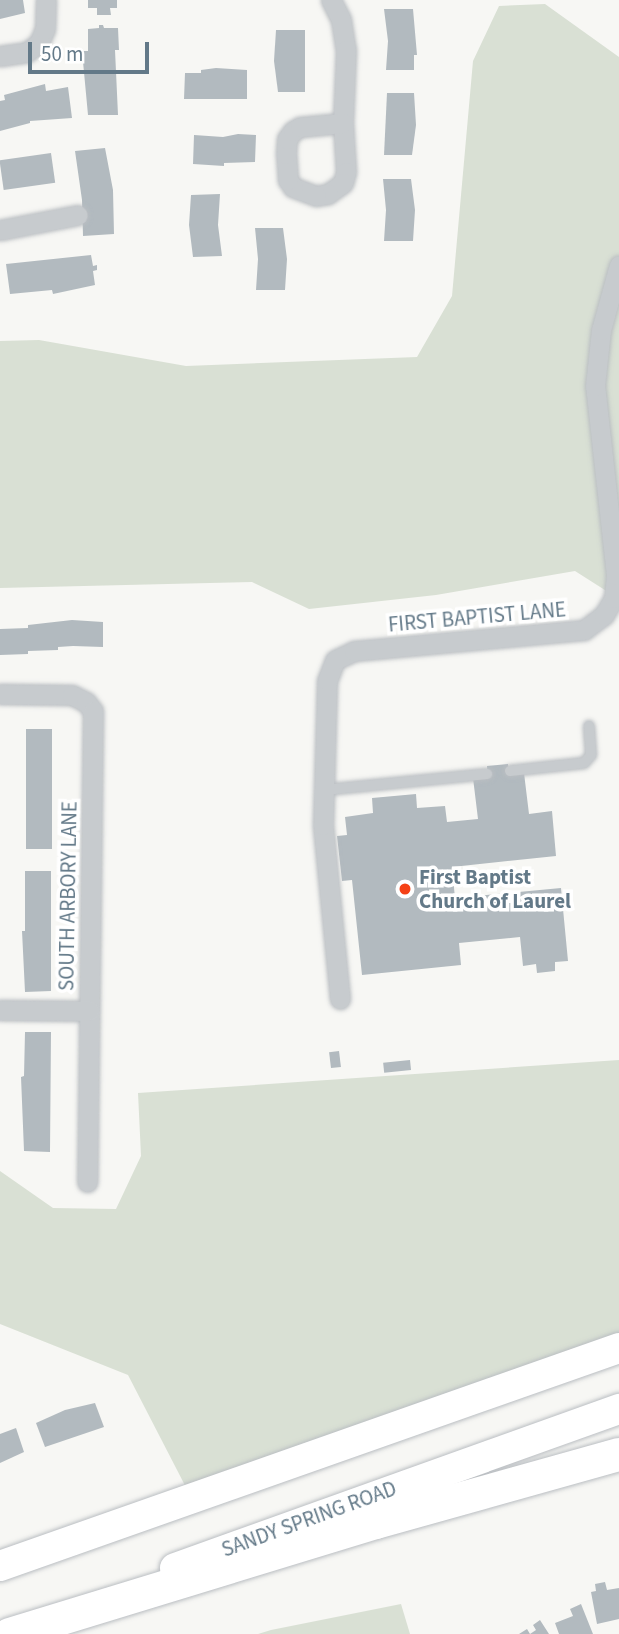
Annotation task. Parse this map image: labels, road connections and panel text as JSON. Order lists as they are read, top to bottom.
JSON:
{
  "streets": {
    "main road": ["SANDY SPRING ROAD"],
    "street": ["FIRST BAPTIST LANE", "SOUTH ARBORY LANE"]
  },
  "places": ["First Baptist Church of Laurel"],
  "scale_bar": "50 m"
}
